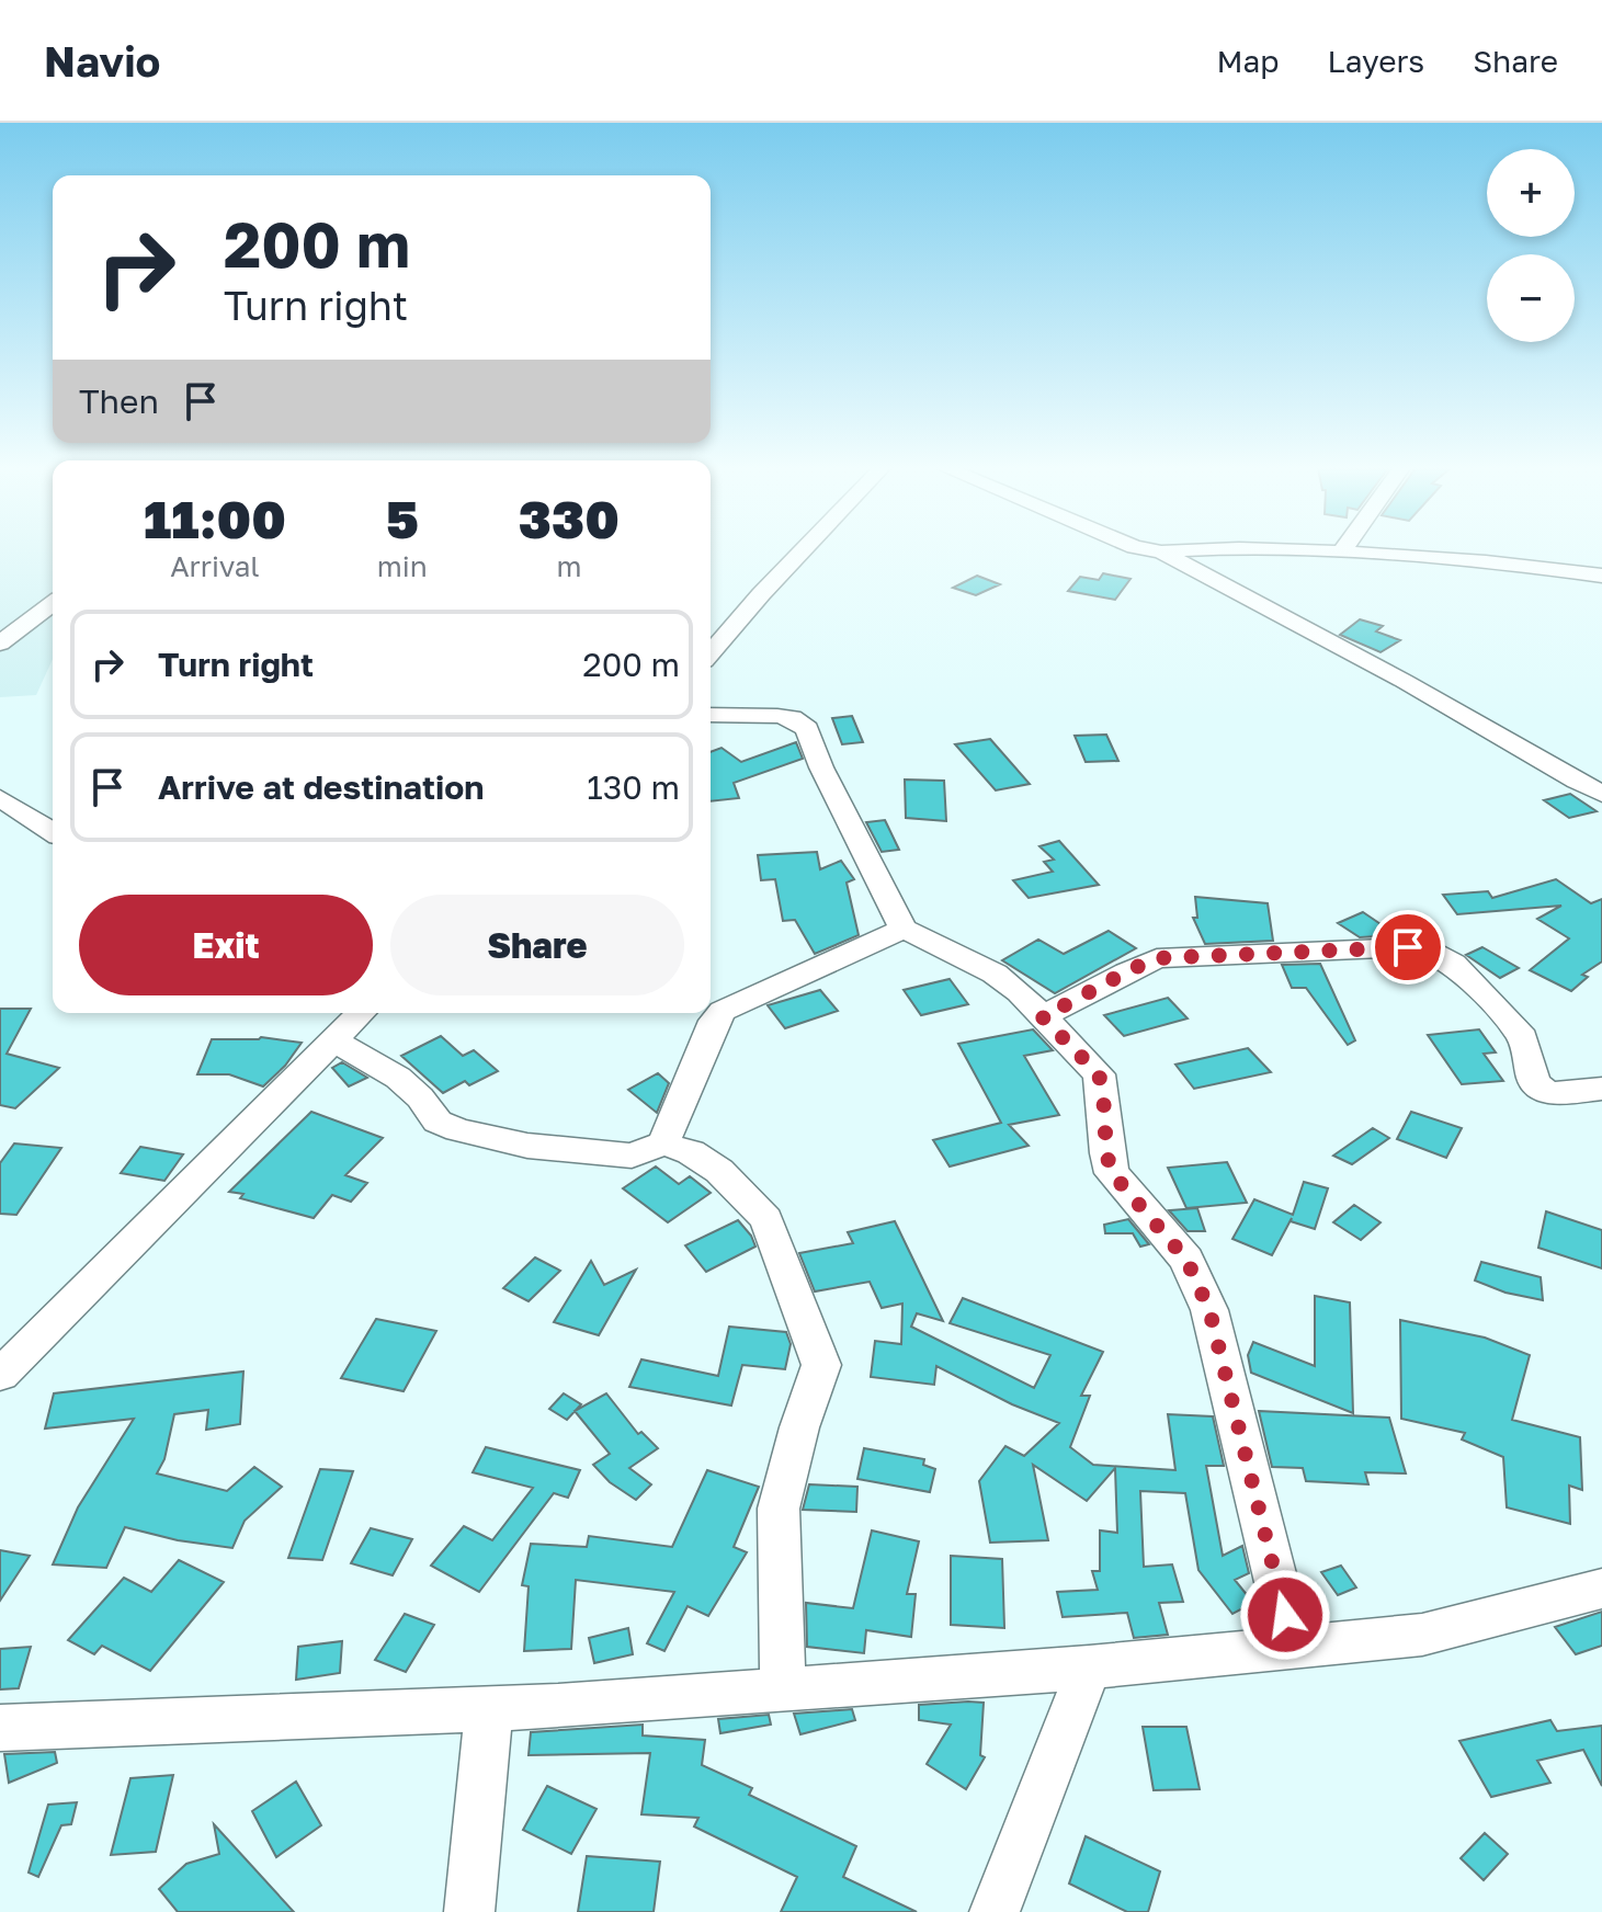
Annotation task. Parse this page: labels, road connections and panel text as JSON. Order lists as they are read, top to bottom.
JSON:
{
  "page": {
    "header": "Navio",
    "nav": ["Map", "Layers", "Share"],
    "map_buttons": ["+", "−"],
    "turn": ["200 m", "Turn right"],
    "then": "Then",
    "eta": [
      "11:00",
      "Arrival",
      "5",
      "min",
      "330",
      "m"
    ],
    "list": [
      {
        "name": "Turn right",
        "value": "200 m"
      },
      {
        "name": "Arrive at destination",
        "value": "130 m"
      }
    ],
    "buttons": ["Exit", "Share"]
  }
}
